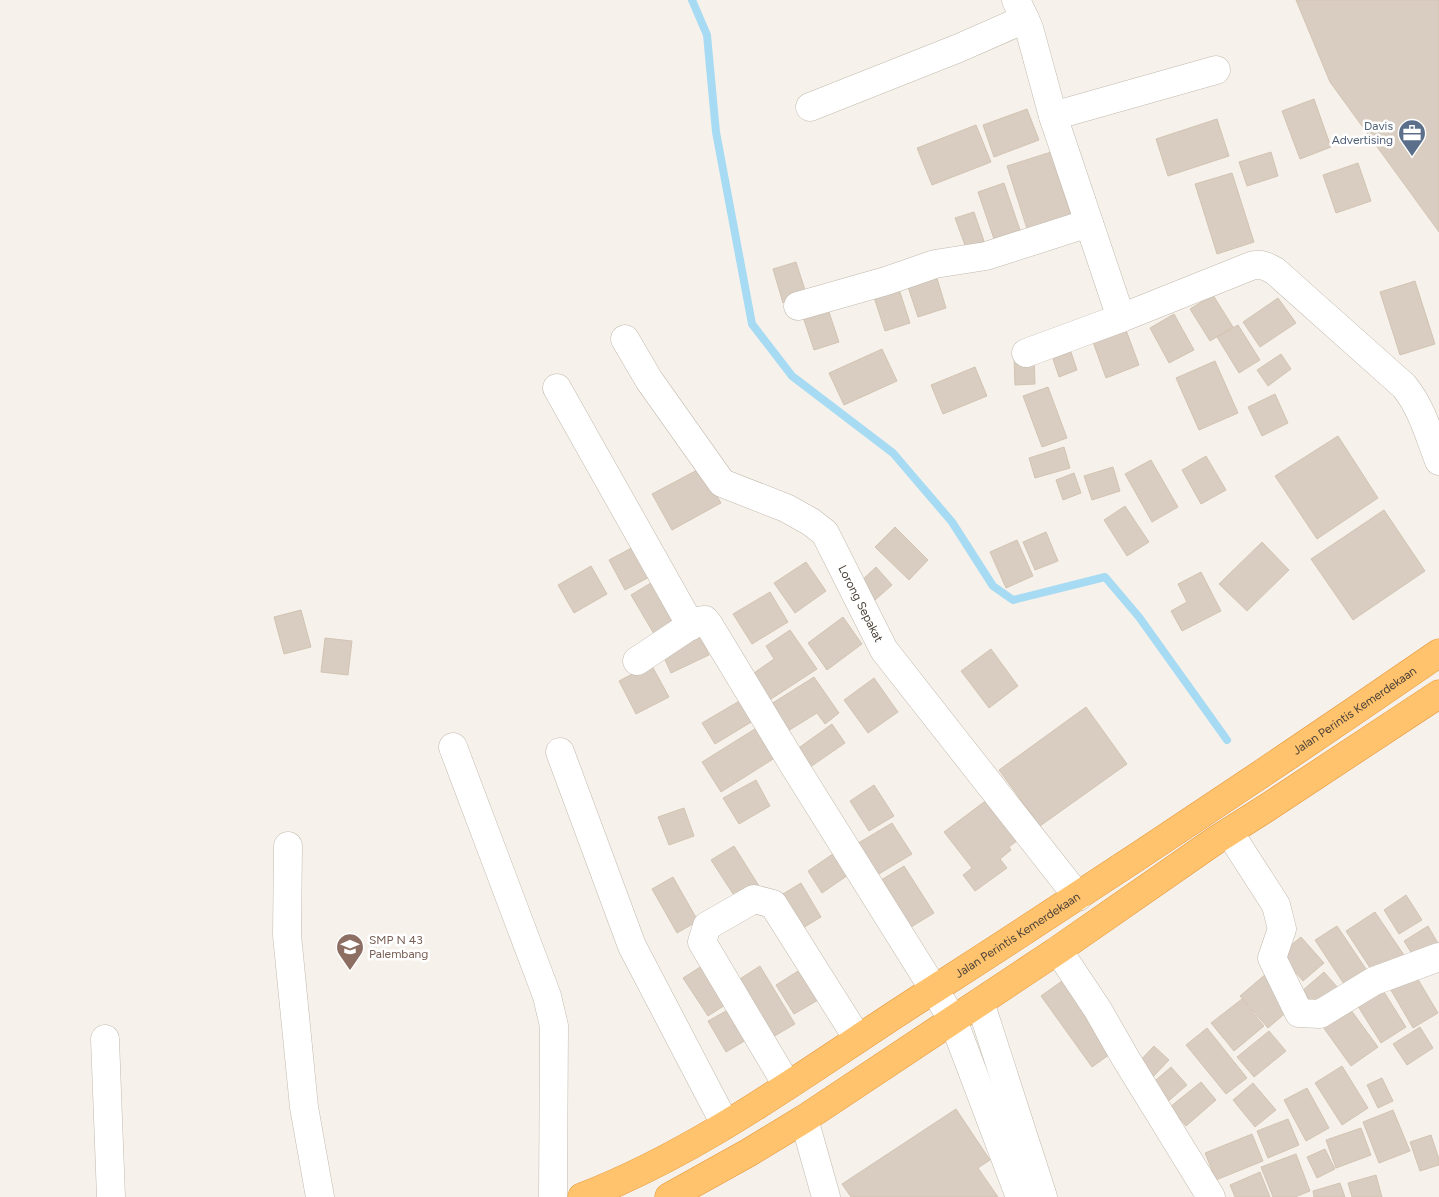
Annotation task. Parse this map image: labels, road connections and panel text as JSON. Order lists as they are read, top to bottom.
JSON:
{
  "streets": {
    "highway": ["Jalan Perintis Kemerdekaan"],
    "street": ["Lorong Sepakat"]
  },
  "crossings": [
    ["Lorong Sepakat", "Jalan Perintis Kemerdekaan"]
  ],
  "places": {
    "office": ["Davis Advertising"],
    "school or university": ["SMP N 43 Palembang"]
  }
}
